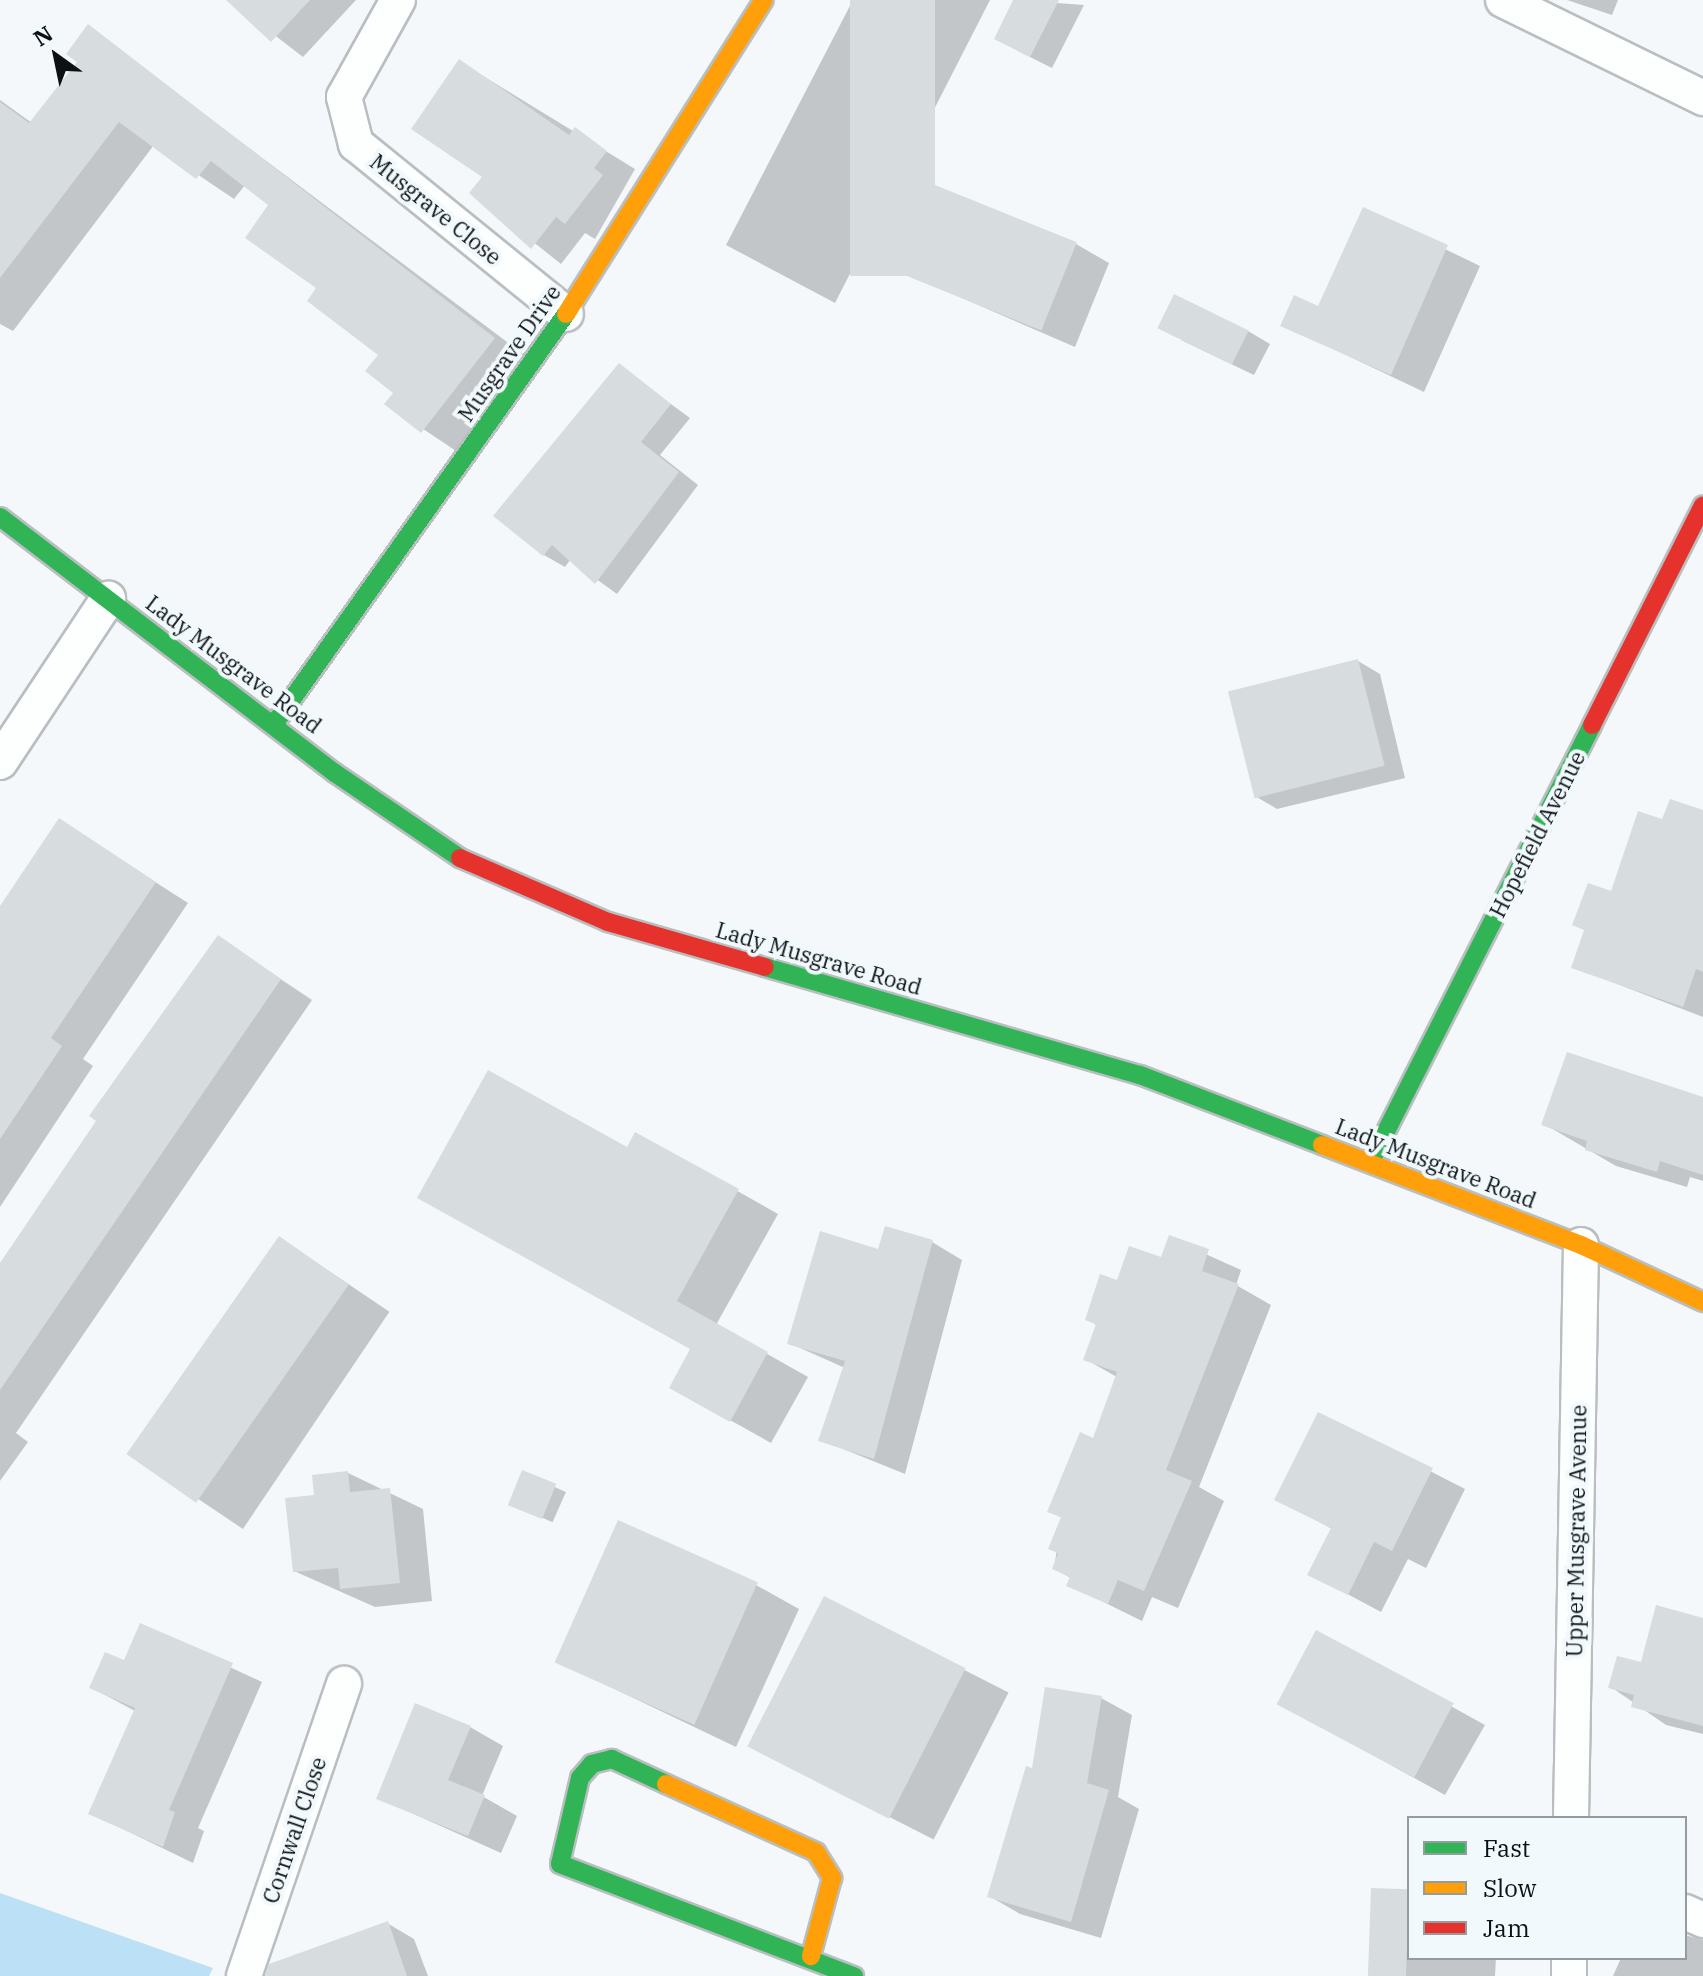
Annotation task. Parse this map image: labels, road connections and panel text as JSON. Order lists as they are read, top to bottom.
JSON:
{
  "streets": {
    "street": [
      "Musgrave Close",
      "Musgrave Drive",
      "Lady Musgrave Road",
      "Hopefield Avenue",
      "Upper Musgrave Avenue",
      "Cornwall Close"
    ]
  },
  "crossings": [
    ["Musgrave Close", "Musgrave Drive"],
    ["Musgrave Drive", "Lady Musgrave Road"],
    ["Lady Musgrave Road", "Hopefield Avenue"],
    ["Lady Musgrave Road", "Upper Musgrave Avenue"]
  ],
  "legend": ["Fast", "Slow", "Jam"],
  "north": "top left"
}
